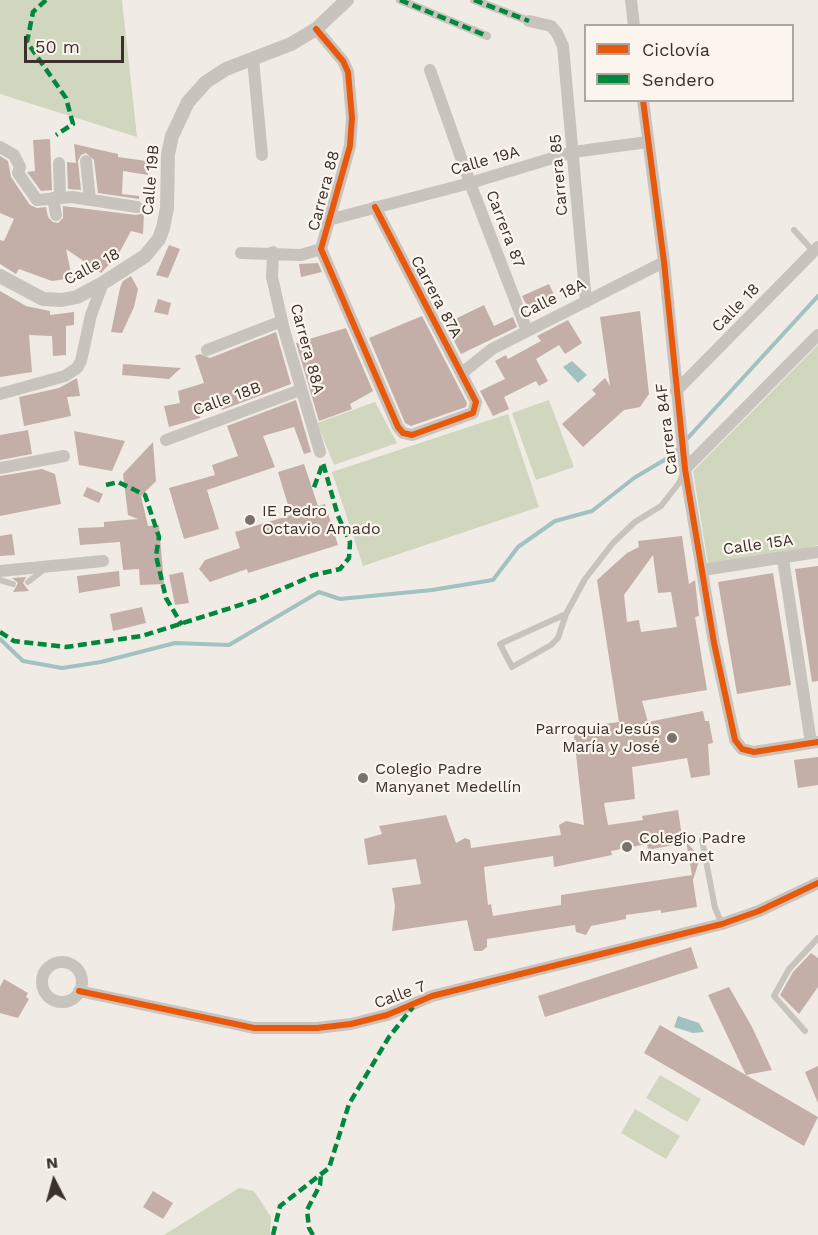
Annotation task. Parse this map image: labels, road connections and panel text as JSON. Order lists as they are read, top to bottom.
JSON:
{
  "streets": {
    "street": [
      "Calle 19A",
      "Carrera 85",
      "Calle 19B",
      "Carrera 88",
      "Carrera 87",
      "Calle 18",
      "Carrera 87A",
      "Calle 18A",
      "Carrera 88A",
      "Calle 18B",
      "Carrera 84F",
      "Calle 15A",
      "Calle 7"
    ]
  },
  "crossings": [
    ["Calle 19A", "Carrera 85"],
    ["Calle 19A", "Carrera 88"],
    ["Calle 19A", "Carrera 87"],
    ["Calle 19A", "Carrera 87A"],
    ["Calle 19A", "Carrera 84F"],
    ["Carrera 85", "Calle 18A"],
    ["Calle 19B", "Carrera 88"],
    ["Calle 19B", "Calle 18"],
    ["Carrera 88", "Carrera 87A"],
    ["Carrera 87", "Calle 18A"],
    ["Calle 18", "Carrera 84F"],
    ["Carrera 87A", "Calle 18A"],
    ["Calle 18A", "Carrera 84F"],
    ["Carrera 88A", "Calle 18B"],
    ["Carrera 84F", "Calle 15A"]
  ],
  "places": [
    "IE Pedro Octavio Amado",
    "Parroquia Jesús María y José",
    "Colegio Padre Manyanet Medellín",
    "Colegio Padre Manyanet"
  ],
  "legend": ["Ciclovía", "Sendero"],
  "scale_bar": "50 m",
  "north": "top"
}
